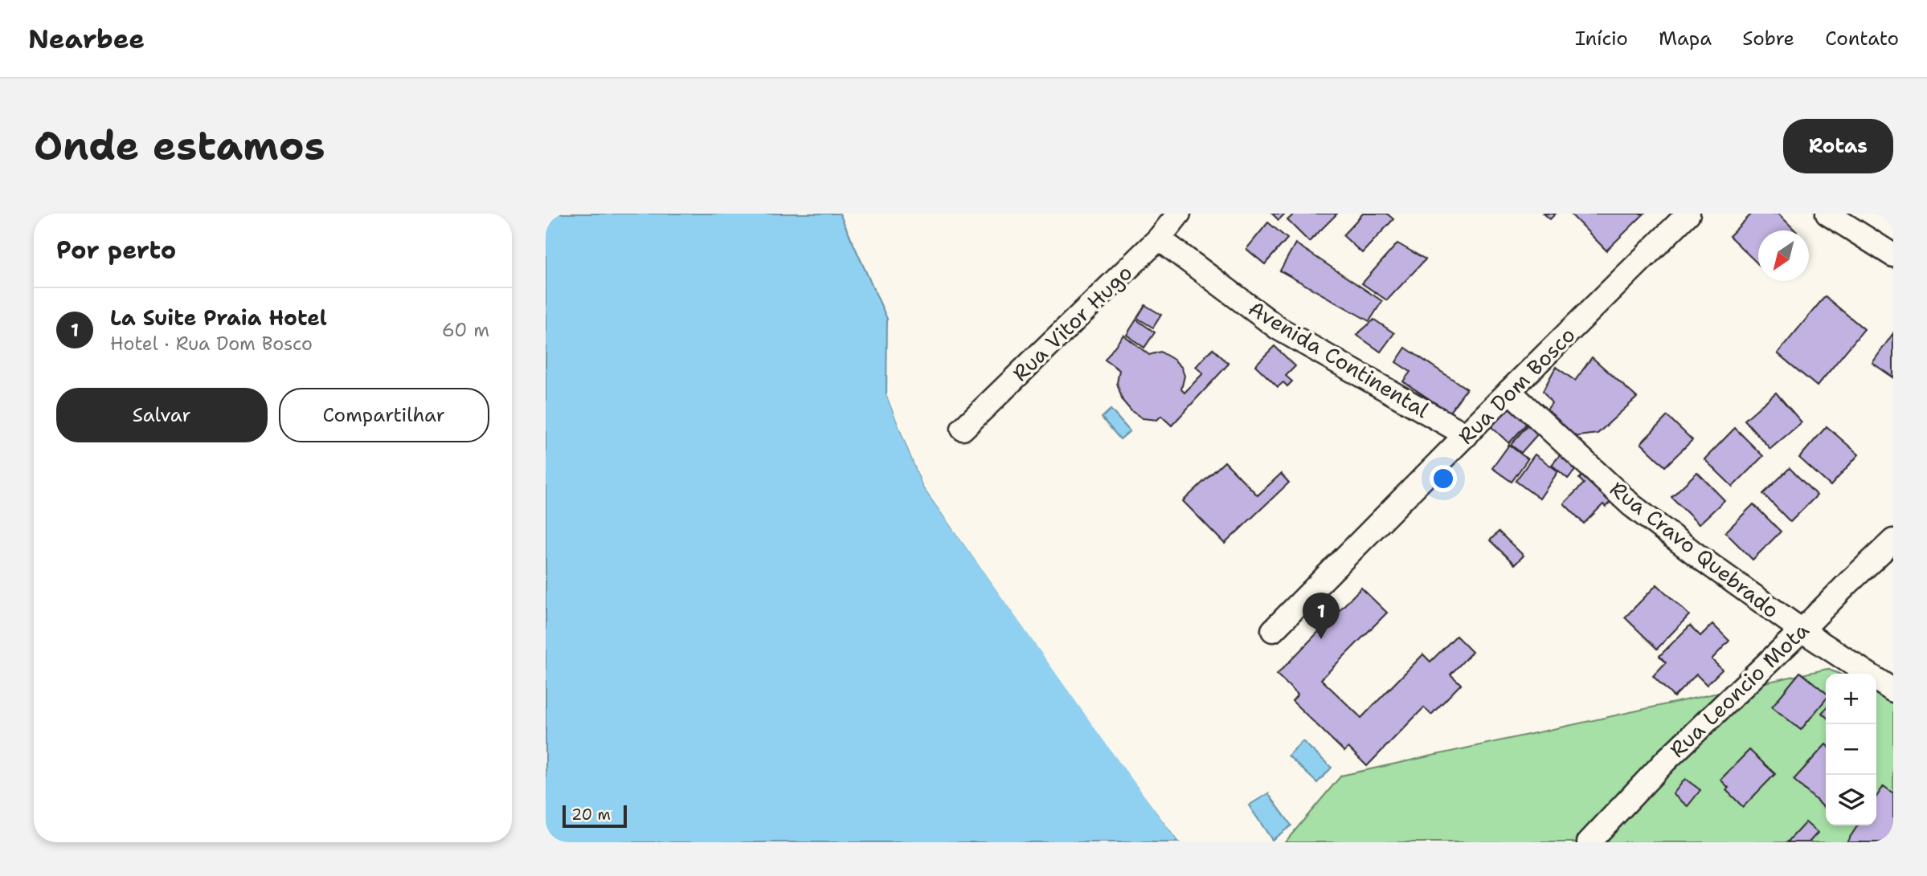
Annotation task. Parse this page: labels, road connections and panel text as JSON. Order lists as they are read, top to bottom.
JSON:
{
  "streets": {
    "street": [
      "Rua Vitor Hugo",
      "Avenida Continental",
      "Rua Dom Bosco",
      "Rua Cravo Quebrado",
      "Rua Leoncio Mota"
    ]
  },
  "crossings": [
    ["Rua Vitor Hugo", "Avenida Continental"],
    ["Avenida Continental", "Rua Dom Bosco"],
    ["Rua Dom Bosco", "Rua Cravo Quebrado"],
    ["Rua Cravo Quebrado", "Rua Leoncio Mota"]
  ],
  "scale_bar": "20 m",
  "north": "bottom left",
  "page": {
    "header": "Nearbee",
    "nav": [
      "Início",
      "Mapa",
      "Sobre",
      "Contato"
    ],
    "buttons": [
      "Rotas",
      ["Salvar", "Compartilhar"]
    ],
    "title": "Onde estamos",
    "heading": "Por perto",
    "list": [
      {
        "mark": "1",
        "name": "La Suite Praia Hotel",
        "note": "Hotel · Rua Dom Bosco",
        "value": "60 m"
      }
    ],
    "pins": "1",
    "map_buttons": ["+", "−"],
    "scale": "20 m"
  }
}
